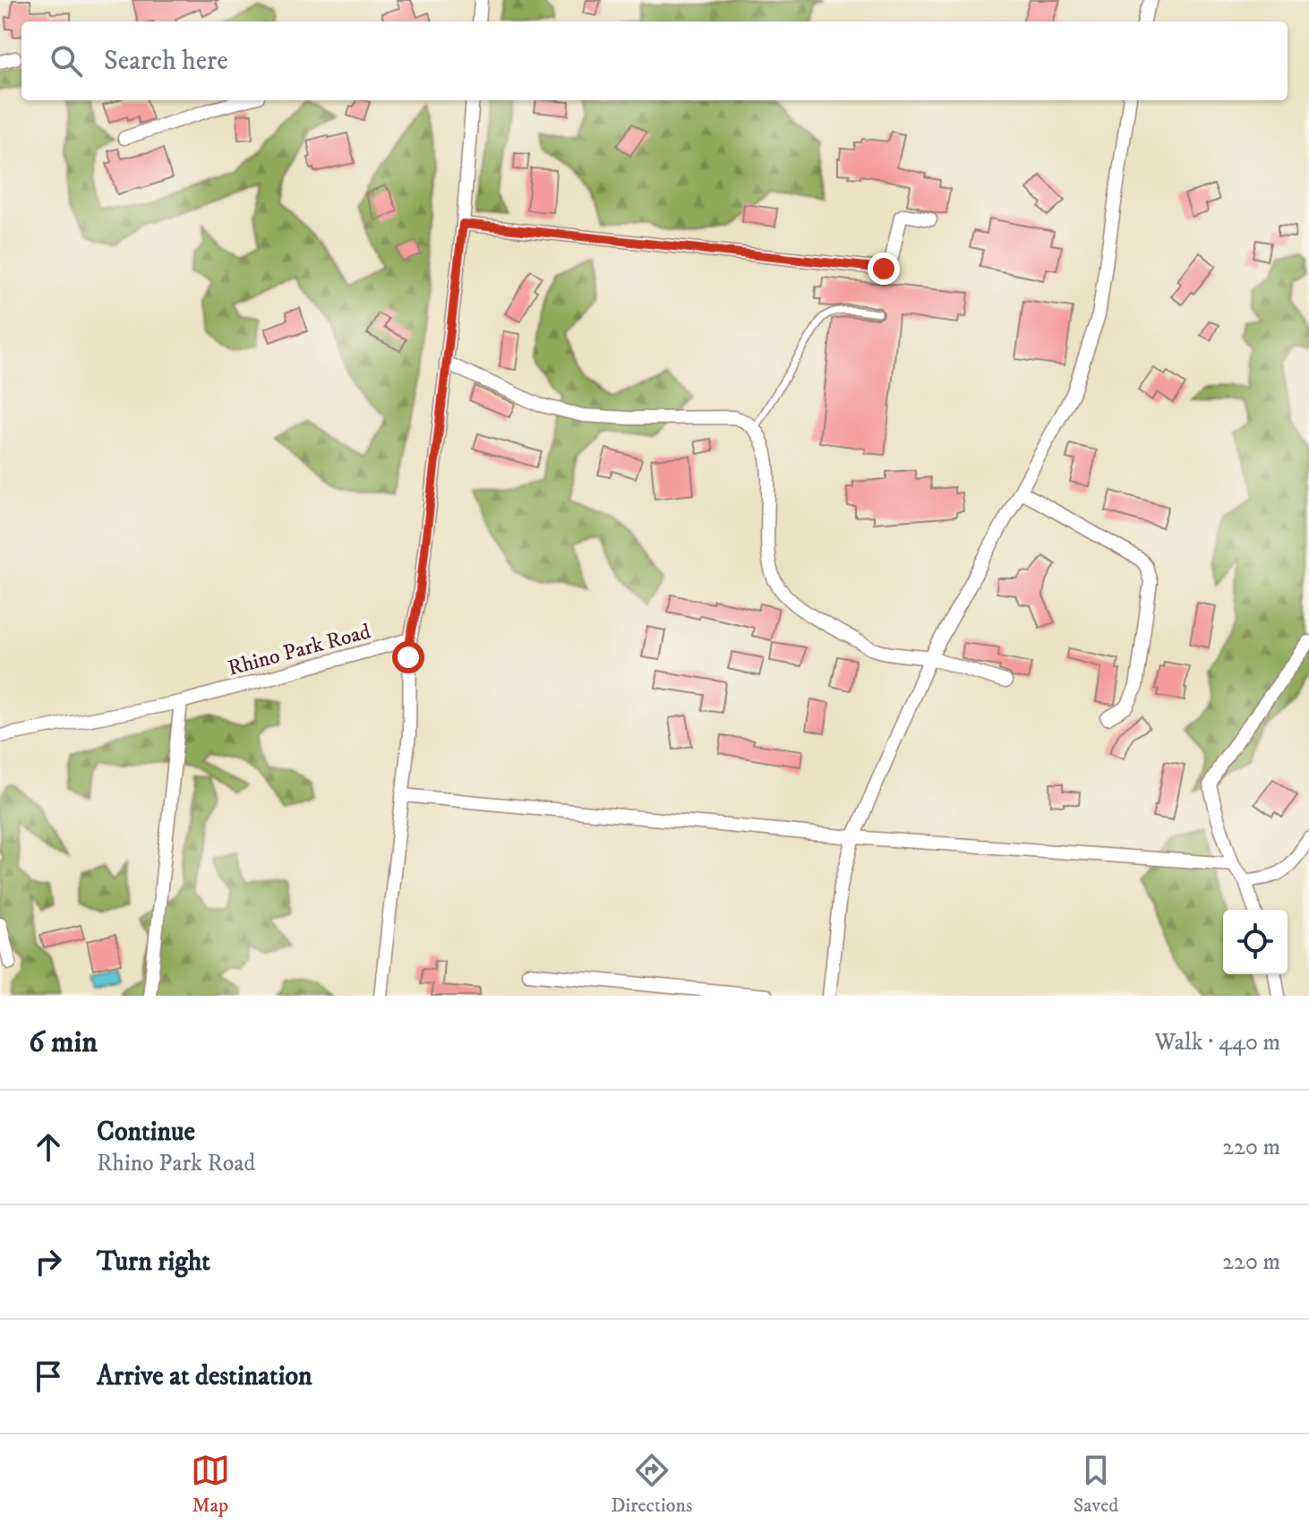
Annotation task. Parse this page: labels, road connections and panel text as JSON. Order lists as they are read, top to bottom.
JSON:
{
  "streets": {
    "street": ["Rhino Park Road"]
  },
  "page": {
    "search": "Search here",
    "heading": ["6 min", "Walk · 440 m"],
    "list": [
      ["Continue", "Rhino Park Road", "220 m"],
      ["Turn right", "220 m"],
      "Arrive at destination"
    ],
    "nav": ["Map", "Directions", "Saved"]
  }
}
